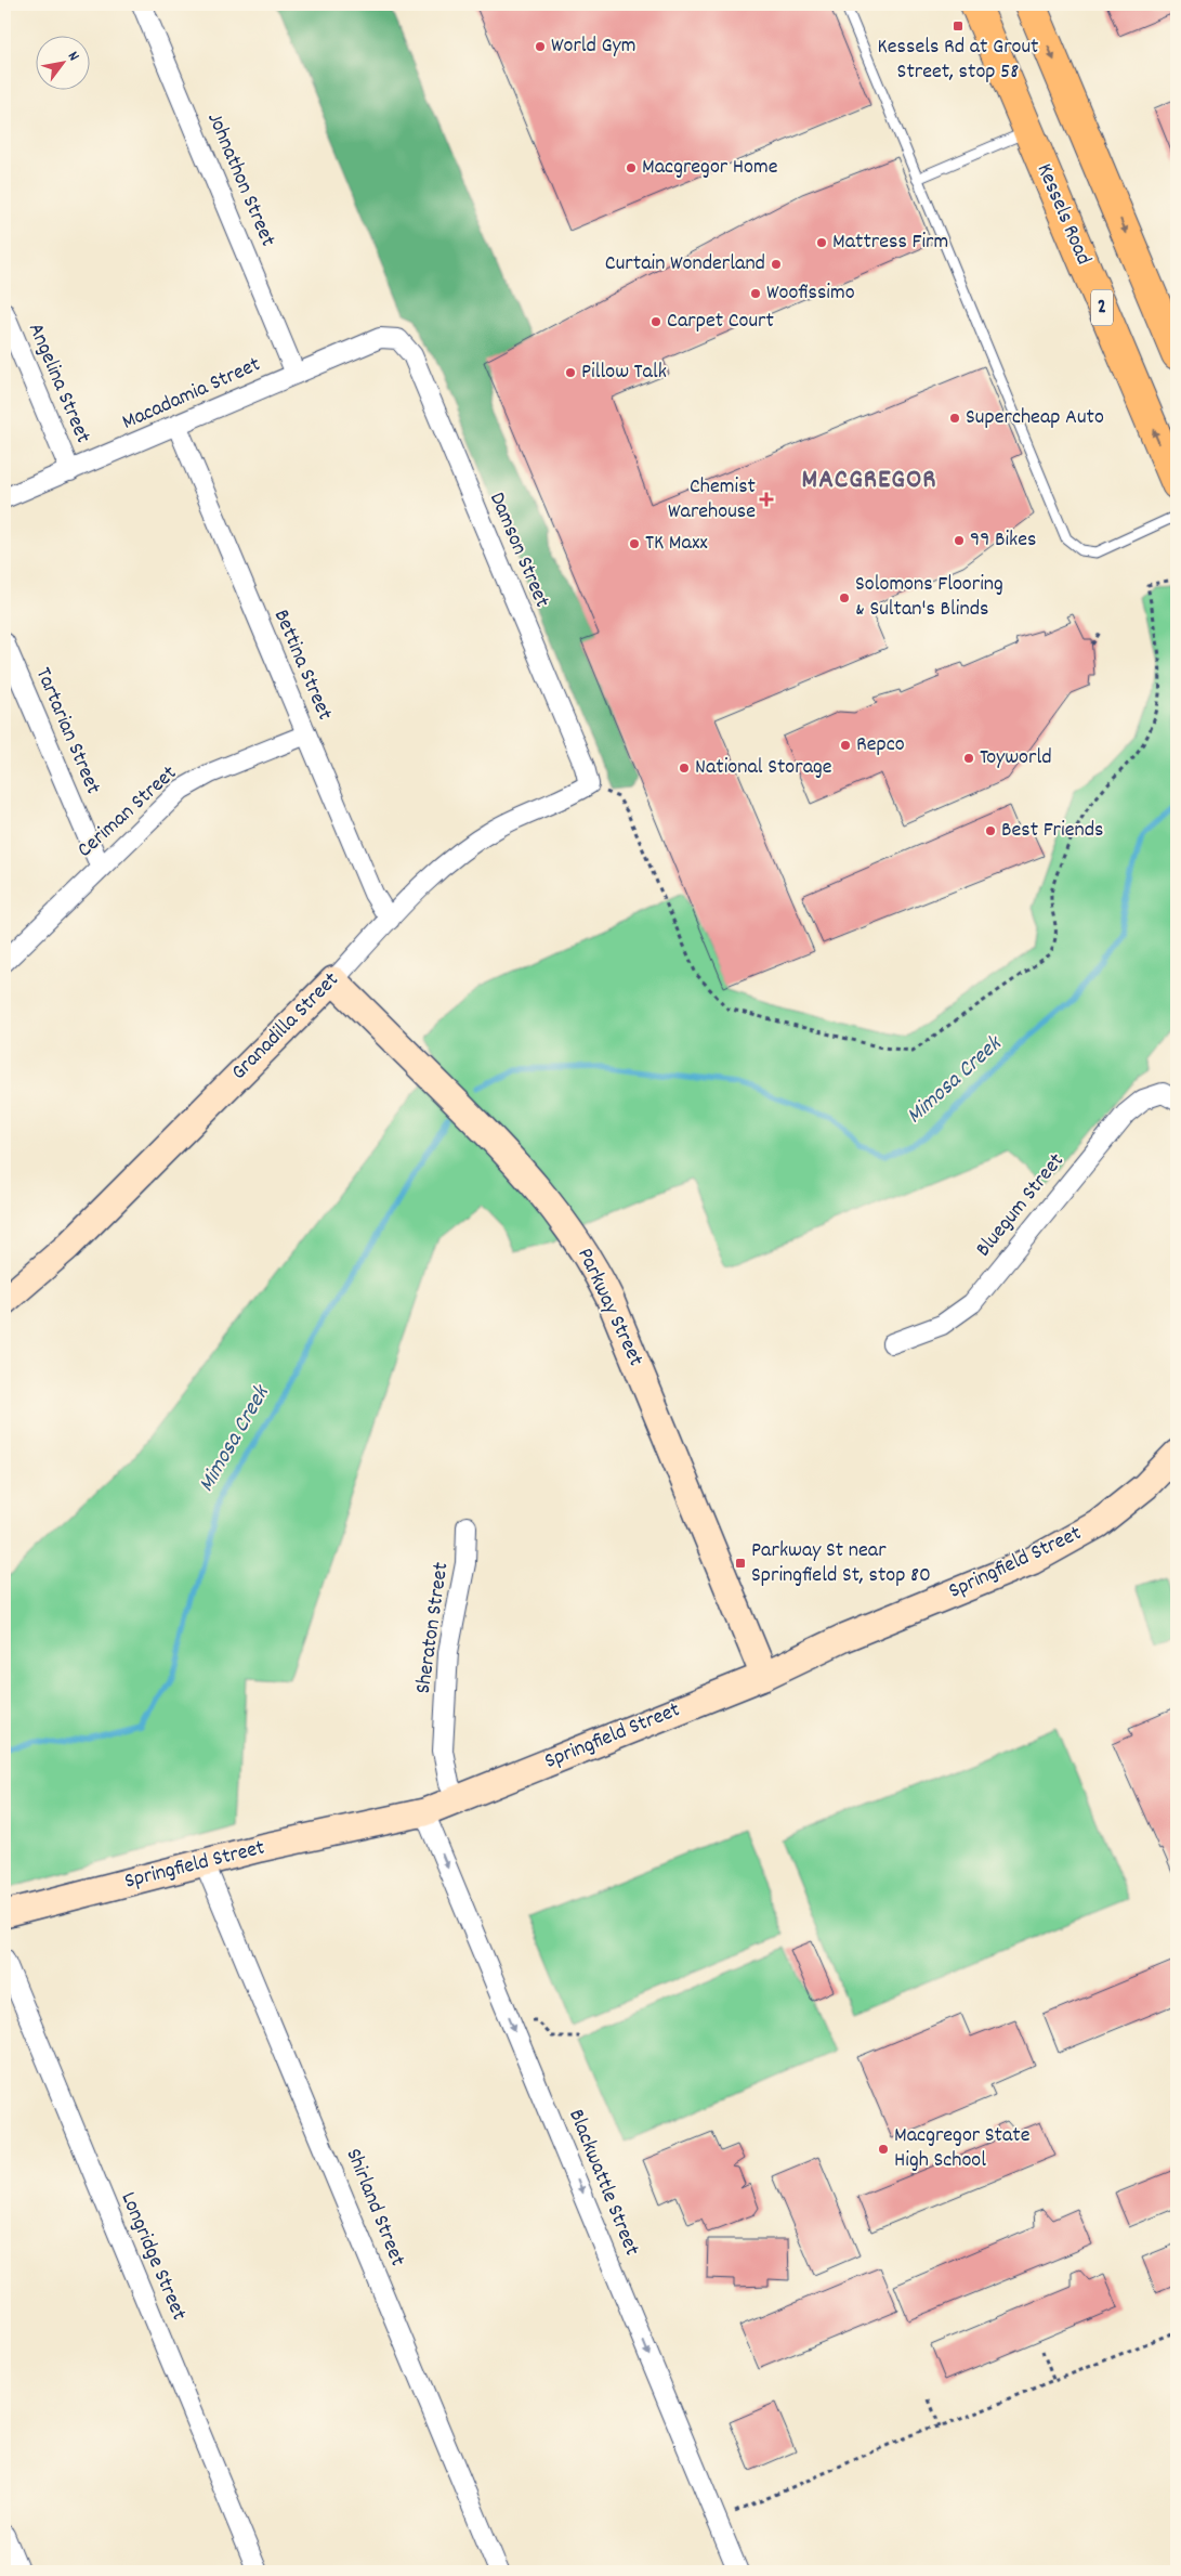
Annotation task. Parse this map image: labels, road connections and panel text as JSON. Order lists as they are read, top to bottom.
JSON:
{
  "streets": {
    "highway": ["Kessels Road", "2"],
    "street": [
      "Johnathon Street",
      "Angelina Street",
      "Macadamia Street",
      "Damson Street",
      "Bettina Street",
      "Tartarian Street",
      "Ceriman Street",
      "Granadilla Street",
      "Bluegum Street",
      "Parkway Street",
      "Springfield Street",
      "Sheraton Street",
      "Blackwattle Street",
      "Shirland Street",
      "Longridge Street"
    ]
  },
  "crossings": [
    ["Johnathon Street", "Macadamia Street"],
    ["Angelina Street", "Macadamia Street"],
    ["Macadamia Street", "Damson Street"],
    ["Macadamia Street", "Bettina Street"],
    ["Damson Street", "Granadilla Street"],
    ["Bettina Street", "Ceriman Street"],
    ["Bettina Street", "Granadilla Street"],
    ["Tartarian Street", "Ceriman Street"],
    ["Granadilla Street", "Parkway Street"],
    ["Parkway Street", "Springfield Street"],
    ["Springfield Street", "Sheraton Street"],
    ["Springfield Street", "Blackwattle Street"],
    ["Springfield Street", "Shirland Street"]
  ],
  "one_way": ["Blackwattle Street"],
  "districts": ["MACGREGOR"],
  "water": ["Mimosa Creek"],
  "places": {
    "transit": ["Kessels Rd at Grout Street, stop 58", "Parkway St near Springfield St, stop 80"],
    "other": [
      "World Gym",
      "Macgregor Home",
      "Mattress Firm",
      "Curtain Wonderland",
      "Woofissimo",
      "Carpet Court",
      "Pillow Talk",
      "Supercheap Auto",
      "99 Bikes",
      "TK Maxx",
      "Solomons Flooring & Sultan's Blinds",
      "Repco",
      "Toyworld",
      "National Storage",
      "Best Friends",
      "Macgregor State High School"
    ],
    "health": ["Chemist Warehouse"]
  },
  "north": "top right"
}
